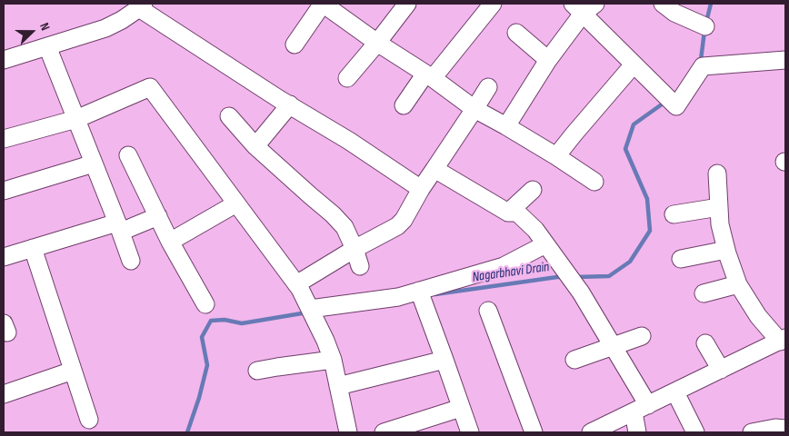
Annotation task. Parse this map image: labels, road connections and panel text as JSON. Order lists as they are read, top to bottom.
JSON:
{
  "water": ["Nagarbhavi Drain"],
  "north": "right"
}
